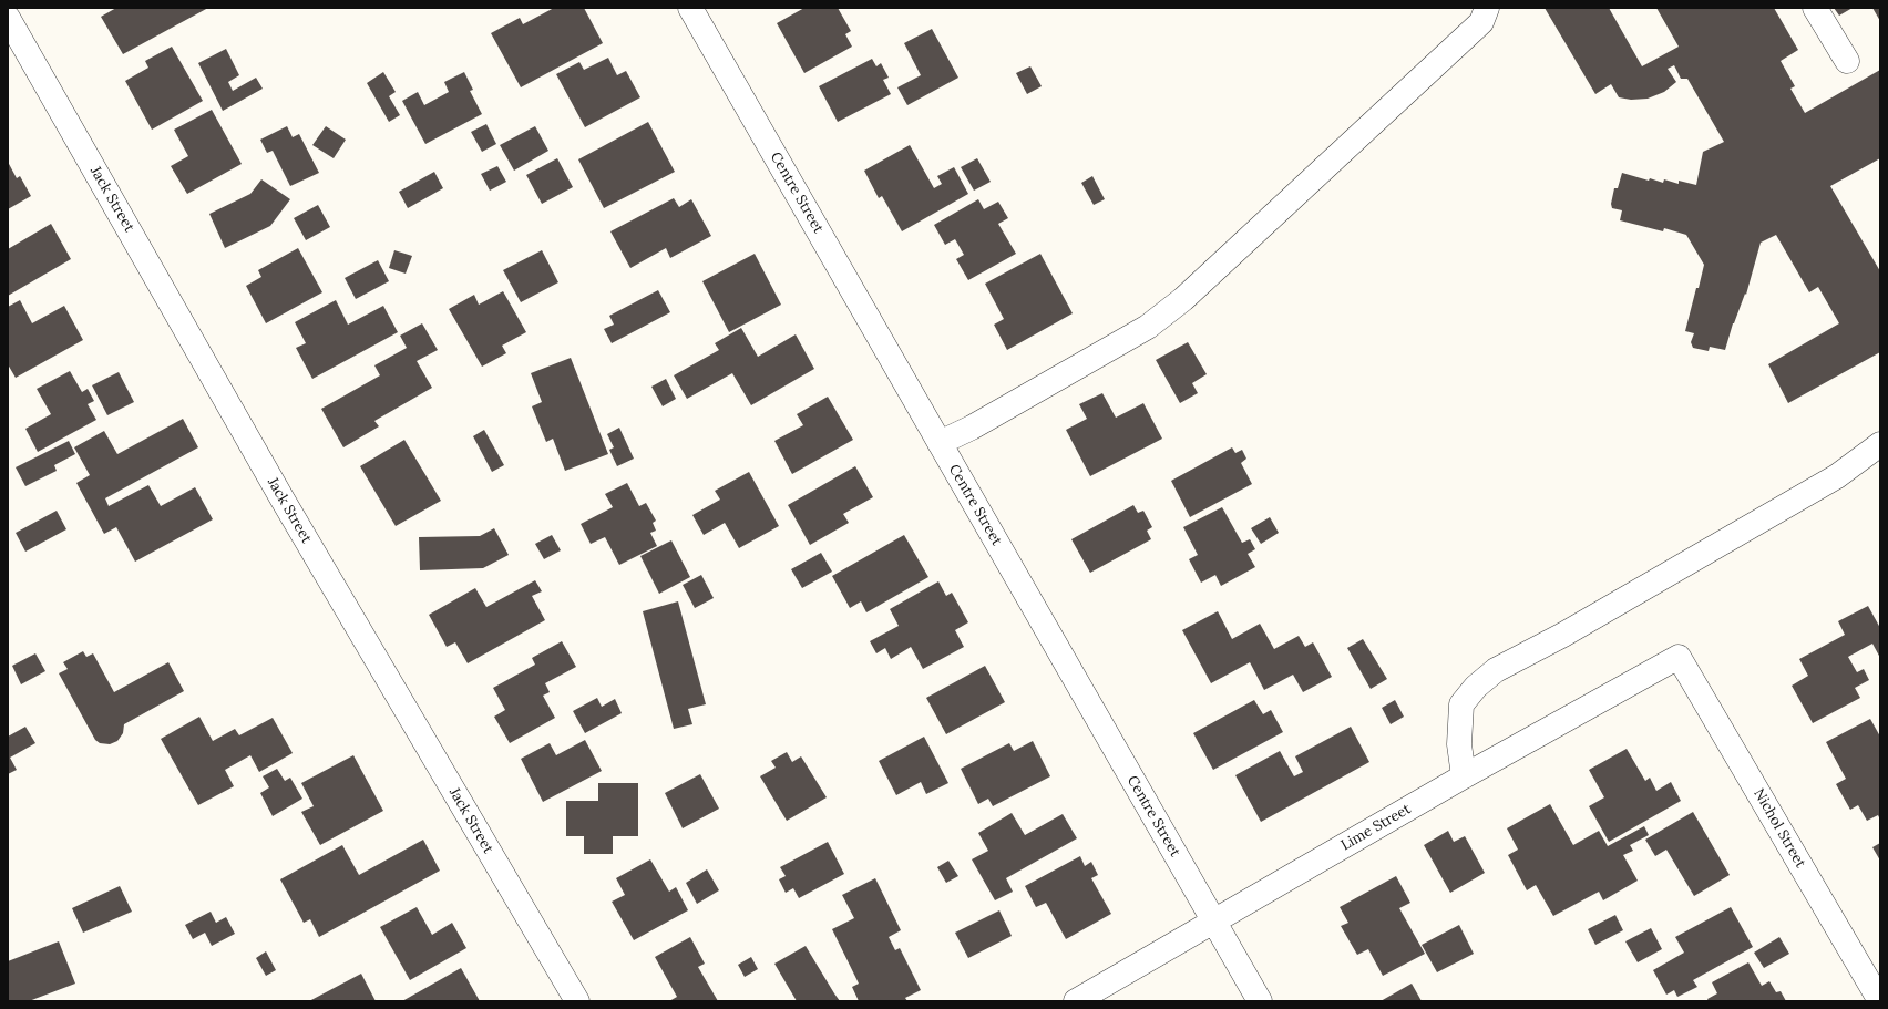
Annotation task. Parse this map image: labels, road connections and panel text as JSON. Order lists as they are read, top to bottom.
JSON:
{
  "streets": {
    "street": [
      "Centre Street",
      "Jack Street",
      "Lime Street",
      "Nichol Street"
    ]
  },
  "crossings": [
    ["Centre Street", "Lime Street"],
    ["Lime Street", "Nichol Street"]
  ]
}
